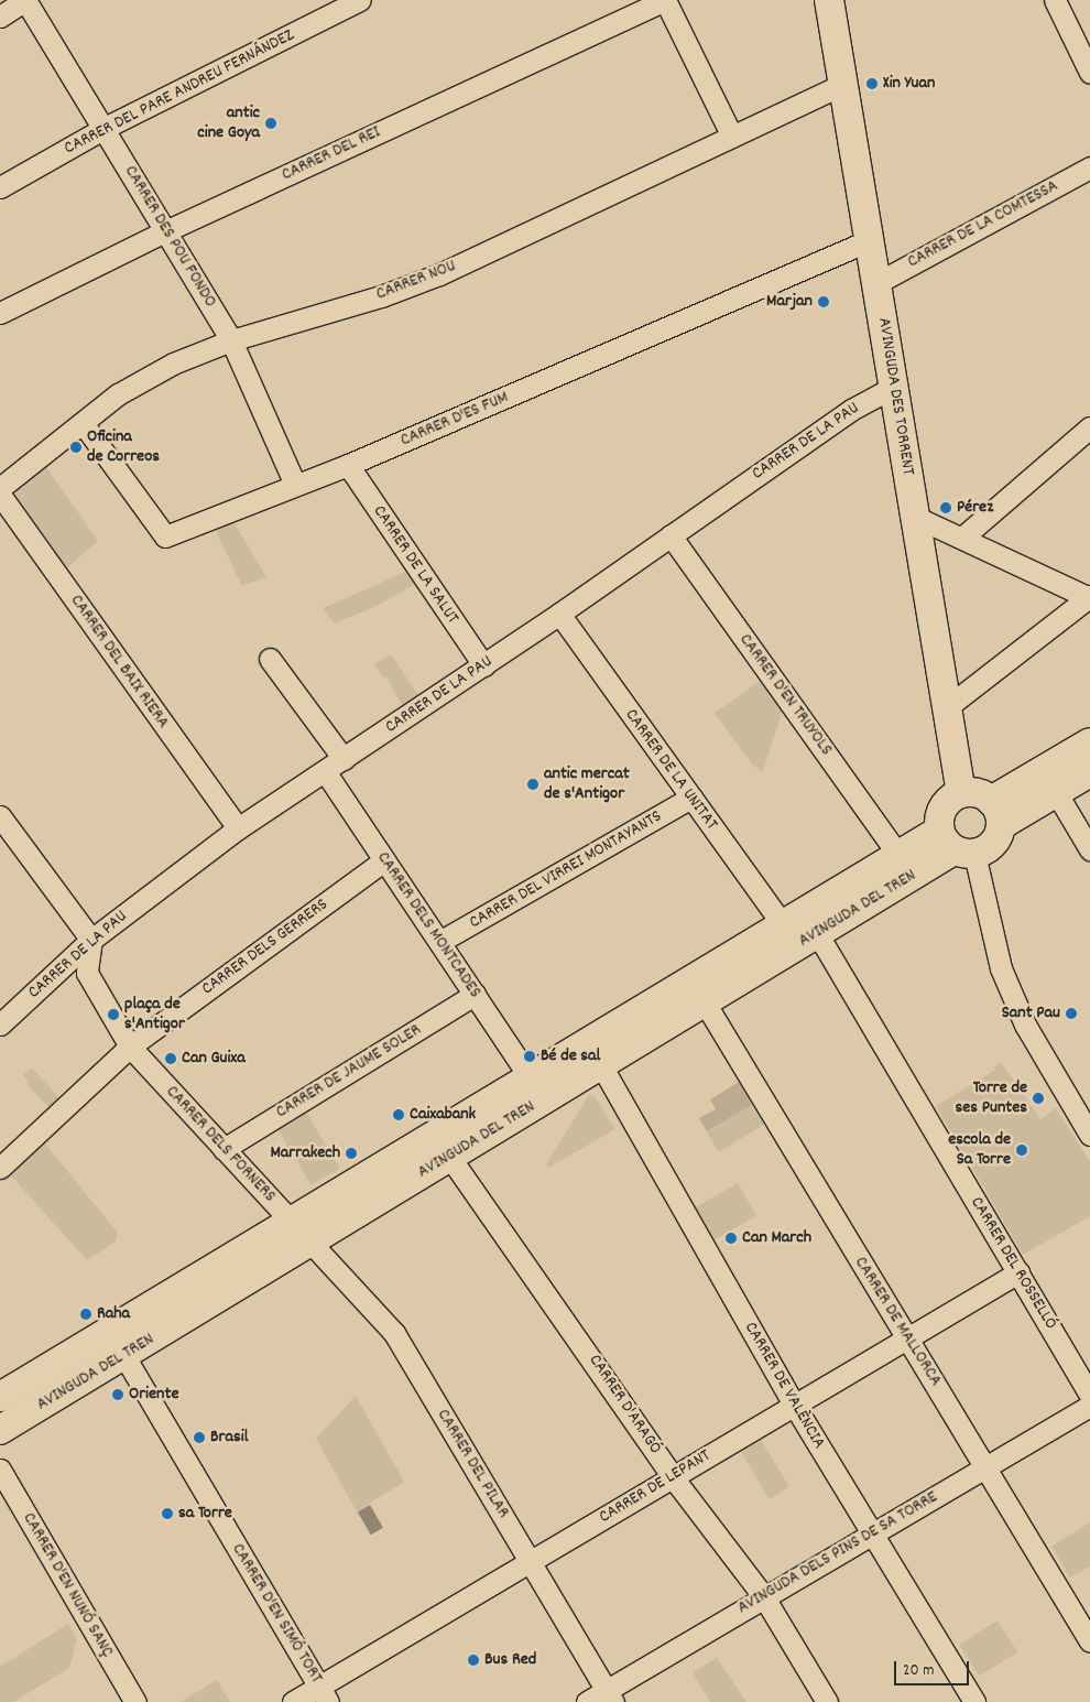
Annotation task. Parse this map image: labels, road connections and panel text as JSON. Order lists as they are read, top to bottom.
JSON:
{
  "streets": {
    "main road": ["AVINGUDA DES TORRENT", "AVINGUDA DEL TREN"],
    "street": [
      "CARRER DEL PARE ANDREU FERNÁNDEZ",
      "CARRER DEL REI",
      "CARRER DE LA COMTESSA",
      "CARRER DES POU FONDO",
      "CARRER NOU",
      "CARRER D'ES FUM",
      "CARRER DE LA PAU",
      "CARRER DE LA SALUT",
      "CARRER DEL BAIX RIERA",
      "CARRER D'EN TRUYOLS",
      "CARRER DE LA UNITAT",
      "CARRER DEL VIRREI MONTAYANTS",
      "CARRER DELS MONTCADES",
      "CARRER DELS GERRERS",
      "CARRER DE JAUME SOLER",
      "CARRER DELS FORNERS",
      "CARRER DEL ROSSELLÓ",
      "CARRER DE MALLORCA",
      "CARRER DE VALÈNCIA",
      "CARRER D'ARAGÓ",
      "CARRER DEL PILAR",
      "CARRER DE LEPANT",
      "AVINGUDA DELS PINS DE SA TORRE",
      "CARRER D'EN NUNÓ SANÇ",
      "CARRER D'EN SIMÓ TORT"
    ]
  },
  "crossings": [
    ["CARRER DEL PARE ANDREU FERNÁNDEZ", "CARRER DES POU FONDO"],
    ["CARRER DEL REI", "CARRER DES POU FONDO"],
    ["CARRER DE LA COMTESSA", "AVINGUDA DES TORRENT"],
    ["CARRER DES POU FONDO", "CARRER NOU"],
    ["CARRER DES POU FONDO", "CARRER D'ES FUM"],
    ["CARRER NOU", "AVINGUDA DES TORRENT"],
    ["CARRER NOU", "CARRER D'ES FUM"],
    ["AVINGUDA DES TORRENT", "CARRER D'ES FUM"],
    ["AVINGUDA DES TORRENT", "CARRER DE LA PAU"],
    ["AVINGUDA DES TORRENT", "AVINGUDA DEL TREN"],
    ["CARRER D'ES FUM", "CARRER DE LA SALUT"],
    ["CARRER DE LA PAU", "CARRER DE LA SALUT"],
    ["CARRER DE LA PAU", "CARRER DEL BAIX RIERA"],
    ["CARRER DE LA PAU", "CARRER D'EN TRUYOLS"],
    ["CARRER DE LA PAU", "CARRER DE LA UNITAT"],
    ["CARRER DE LA PAU", "CARRER DELS MONTCADES"],
    ["CARRER D'EN TRUYOLS", "AVINGUDA DEL TREN"],
    ["CARRER DE LA UNITAT", "CARRER DEL VIRREI MONTAYANTS"],
    ["CARRER DE LA UNITAT", "AVINGUDA DEL TREN"],
    ["CARRER DEL VIRREI MONTAYANTS", "CARRER DELS MONTCADES"],
    ["AVINGUDA DEL TREN", "CARRER DELS MONTCADES"],
    ["AVINGUDA DEL TREN", "CARRER DELS FORNERS"],
    ["AVINGUDA DEL TREN", "CARRER DEL ROSSELLÓ"],
    ["AVINGUDA DEL TREN", "CARRER DE MALLORCA"],
    ["AVINGUDA DEL TREN", "CARRER DE VALÈNCIA"],
    ["AVINGUDA DEL TREN", "CARRER D'ARAGÓ"],
    ["AVINGUDA DEL TREN", "CARRER DEL PILAR"],
    ["AVINGUDA DEL TREN", "CARRER D'EN SIMÓ TORT"],
    ["CARRER DELS MONTCADES", "CARRER DELS GERRERS"],
    ["CARRER DELS MONTCADES", "CARRER DE JAUME SOLER"],
    ["CARRER DELS GERRERS", "CARRER DELS FORNERS"],
    ["CARRER DE JAUME SOLER", "CARRER DELS FORNERS"],
    ["CARRER DELS FORNERS", "CARRER DEL PILAR"],
    ["CARRER DEL ROSSELLÓ", "CARRER DE LEPANT"],
    ["CARRER DE MALLORCA", "CARRER DE LEPANT"],
    ["CARRER DE MALLORCA", "AVINGUDA DELS PINS DE SA TORRE"],
    ["CARRER DE VALÈNCIA", "CARRER DE LEPANT"],
    ["CARRER DE VALÈNCIA", "AVINGUDA DELS PINS DE SA TORRE"],
    ["CARRER D'ARAGÓ", "CARRER DE LEPANT"],
    ["CARRER D'ARAGÓ", "AVINGUDA DELS PINS DE SA TORRE"],
    ["CARRER DEL PILAR", "CARRER DE LEPANT"],
    ["CARRER DEL PILAR", "AVINGUDA DELS PINS DE SA TORRE"],
    ["CARRER DE LEPANT", "CARRER D'EN SIMÓ TORT"]
  ],
  "places": [
    "Xin Yuan",
    "antic cine Goya",
    "Marjan",
    "Oficina de Correos",
    "Pérez",
    "antic mercat de s'Antigor",
    "Sant Pau",
    "plaça de s'Antigor",
    "Bé de sal",
    "Can Guixa",
    "Torre de ses Puntes",
    "Caixabank",
    "escola de Sa Torre",
    "Marrakech",
    "Can March",
    "Raha",
    "Oriente",
    "Brasil",
    "sa Torre",
    "Bus Red"
  ],
  "scale_bar": "20 m"
}
